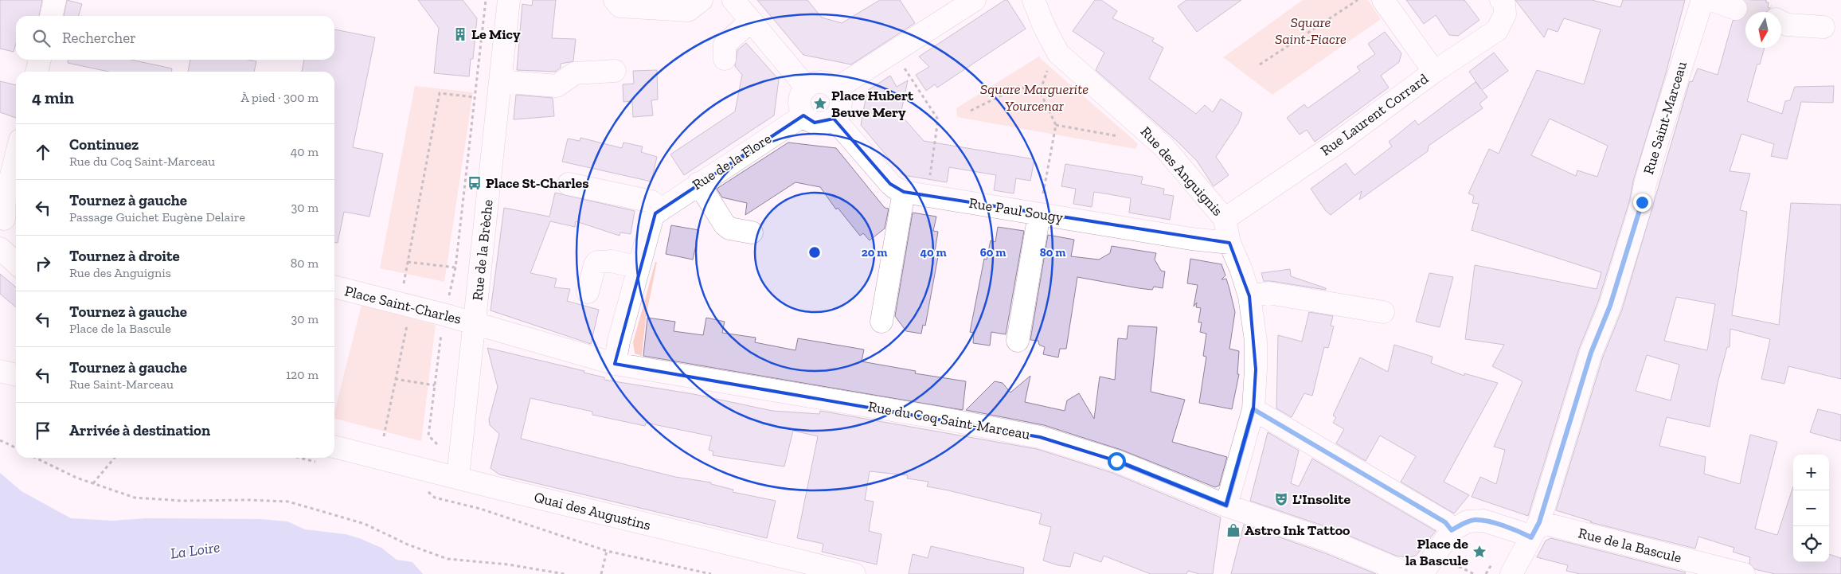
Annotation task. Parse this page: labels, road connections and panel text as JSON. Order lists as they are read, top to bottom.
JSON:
{
  "streets": {
    "street": [
      "Rue Laurent Corrard",
      "Rue Saint-Marceau",
      "Rue de la Flore",
      "Rue des Anguignis",
      "Rue Paul Sougy",
      "Rue de la Brèche",
      "Place Saint-Charles",
      "Rue du Coq Saint-Marceau",
      "Quai des Augustins",
      "Rue de la Bascule"
    ]
  },
  "crossings": [
    ["Rue Laurent Corrard", "Rue des Anguignis"],
    ["Rue Saint-Marceau", "Rue de la Bascule"],
    ["Rue de la Flore", "Rue Paul Sougy"],
    ["Rue de la Flore", "Rue du Coq Saint-Marceau"],
    ["Rue des Anguignis", "Rue Paul Sougy"],
    ["Rue des Anguignis", "Rue du Coq Saint-Marceau"],
    ["Rue de la Brèche", "Place Saint-Charles"],
    ["Rue de la Brèche", "Rue du Coq Saint-Marceau"],
    ["Rue de la Brèche", "Quai des Augustins"],
    ["Place Saint-Charles", "Rue du Coq Saint-Marceau"]
  ],
  "water": ["La Loire"],
  "parks": ["Square Saint-Fiacre", "Square Marguerite Yourcenar"],
  "places": {
    "building": ["Le Micy"],
    "place": ["Place Hubert Beuve Mery", "Place de la Bascule"],
    "bus stop": ["Place St-Charles"],
    "theatre": ["L'Insolite"],
    "shop": ["Astro Ink Tattoo"]
  },
  "north": "bottom",
  "page": {
    "search": "Rechercher",
    "heading": ["4 min", "À pied · 300 m"],
    "list": [
      ["Continuez", "Rue du Coq Saint-Marceau", "40 m"],
      ["Tournez à gauche", "Passage Guichet Eugène Delaire", "30 m"],
      ["Tournez à droite", "Rue des Anguignis", "80 m"],
      ["Tournez à gauche", "Place de la Bascule", "30 m"],
      ["Tournez à gauche", "Rue Saint-Marceau", "120 m"],
      "Arrivée à destination"
    ],
    "map_buttons": ["+", "−"]
  },
  "rings": [
    "20 m",
    "40 m",
    "60 m",
    "80 m"
  ]
}
